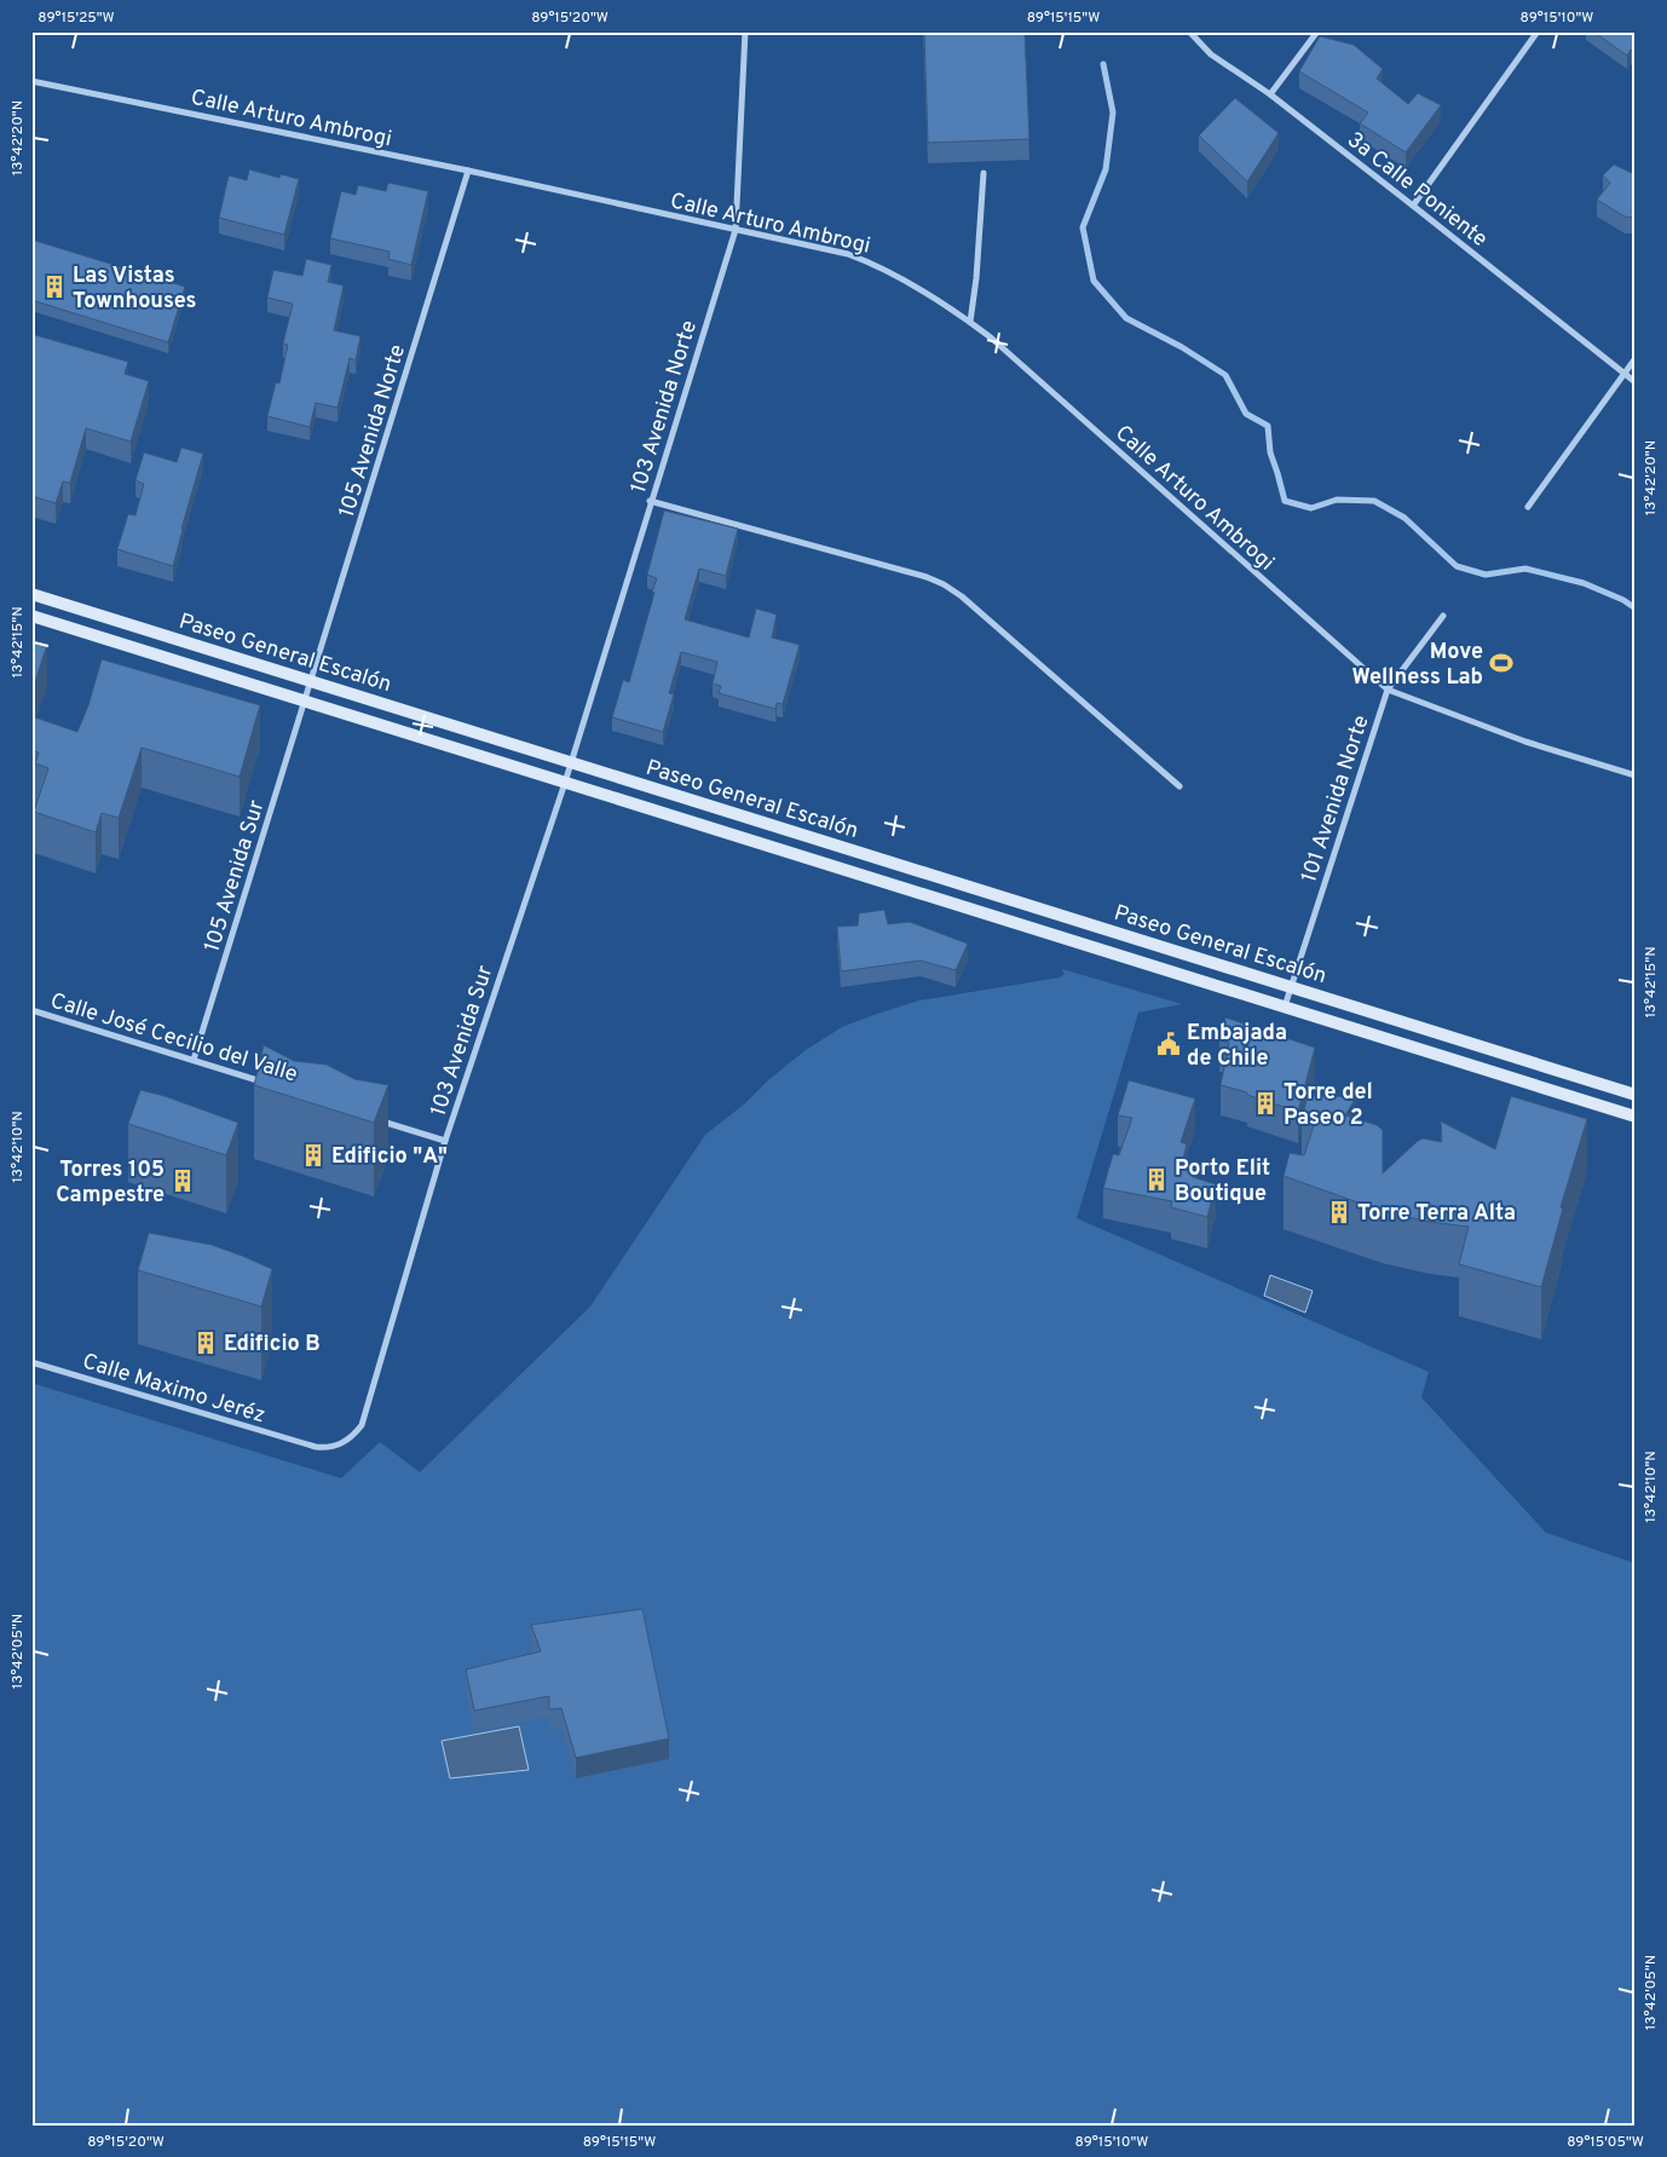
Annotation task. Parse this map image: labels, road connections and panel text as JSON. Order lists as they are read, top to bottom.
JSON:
{
  "streets": {
    "street": [
      "Calle Arturo Ambrogi",
      "3a Calle Poniente",
      "103 Avenida Norte",
      "105 Avenida Norte",
      "Paseo General Escalón",
      "101 Avenida Norte",
      "105 Avenida Sur",
      "Calle José Cecilio del Valle",
      "103 Avenida Sur",
      "Calle Maximo Jeréz"
    ]
  },
  "crossings": [
    ["Calle Arturo Ambrogi", "103 Avenida Norte"],
    ["Calle Arturo Ambrogi", "105 Avenida Norte"],
    ["Calle Arturo Ambrogi", "101 Avenida Norte"],
    ["103 Avenida Norte", "Paseo General Escalón"],
    ["103 Avenida Norte", "103 Avenida Sur"],
    ["105 Avenida Norte", "Paseo General Escalón"],
    ["105 Avenida Norte", "105 Avenida Sur"],
    ["Paseo General Escalón", "101 Avenida Norte"],
    ["Paseo General Escalón", "105 Avenida Sur"],
    ["Paseo General Escalón", "103 Avenida Sur"],
    ["105 Avenida Sur", "Calle José Cecilio del Valle"],
    ["103 Avenida Sur", "Calle Maximo Jeréz"]
  ],
  "places": {
    "building": [
      "Las Vistas Townhouses",
      "Torre del Paseo 2",
      "Edificio \"A\"",
      "Porto Elit Boutique",
      "Torres 105 Campestre",
      "Torre Terra Alta",
      "Edificio B"
    ],
    "sports": ["Move Wellness Lab"],
    "public building": ["Embajada de Chile"]
  },
  "coordinates": [
    "89°15'25\"W",
    "89°15'20\"W",
    "89°15'15\"W",
    "89°15'10\"W",
    "13°42'20\"N",
    "13°42'15\"N",
    "13°42'10\"N",
    "13°42'05\"N",
    "89°15'05\"W"
  ]
}
